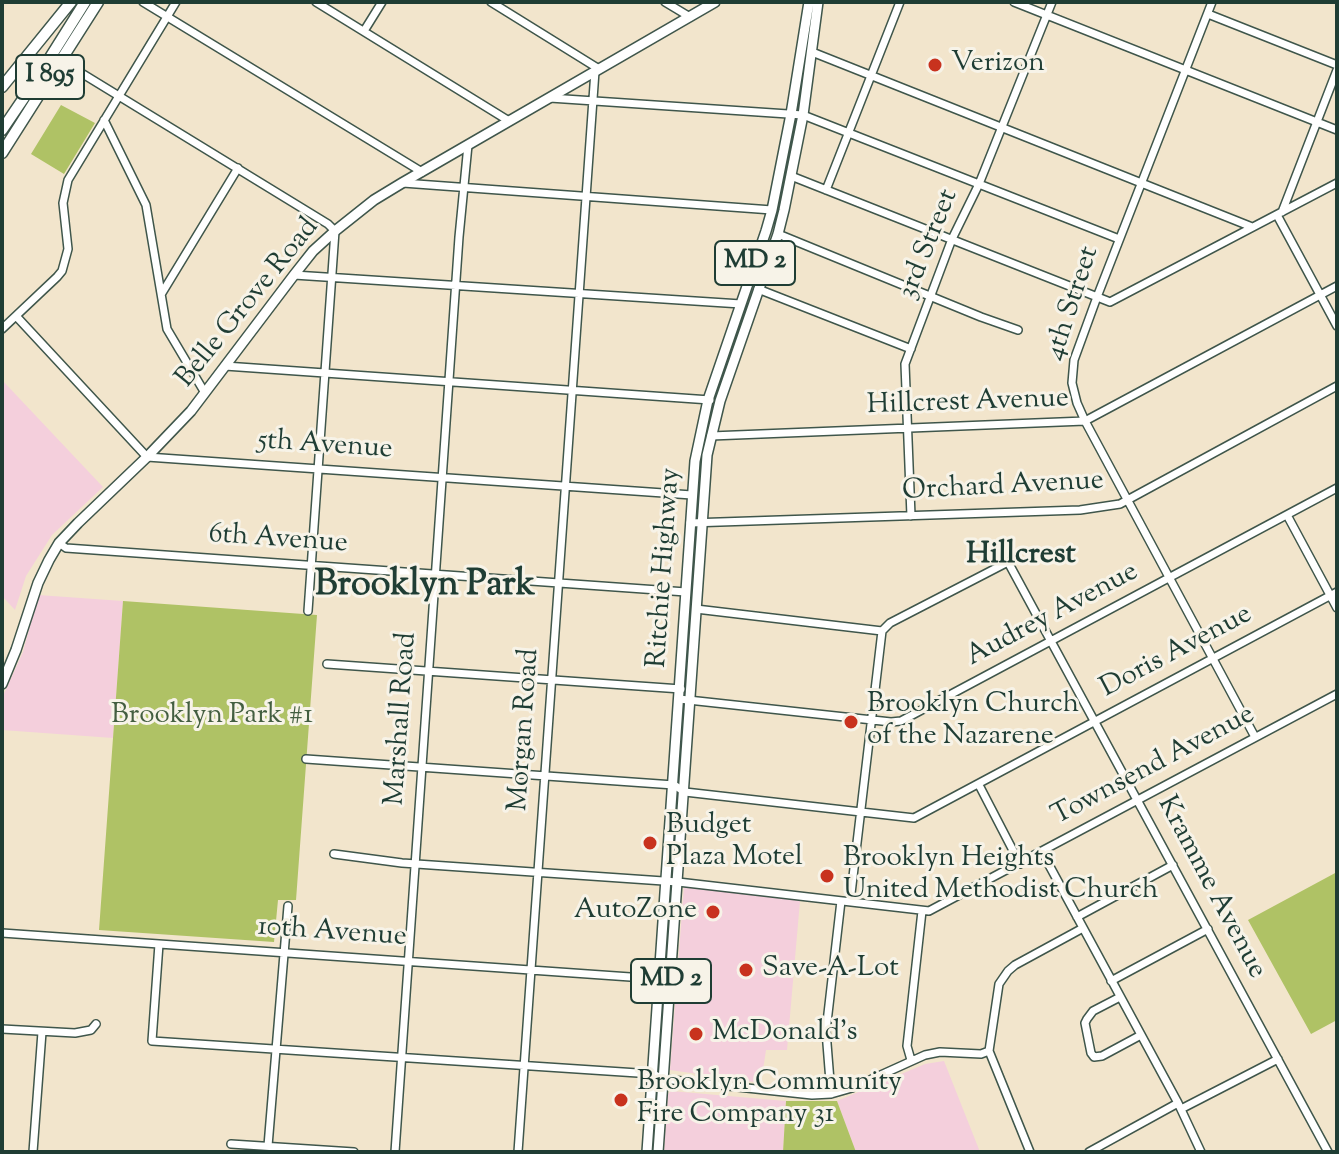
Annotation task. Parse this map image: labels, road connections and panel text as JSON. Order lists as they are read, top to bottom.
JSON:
{
  "streets": {
    "highway": ["I 895"],
    "main road": ["MD 2", "Belle Grove Road", "Ritchie Highway"],
    "street": [
      "3rd Street",
      "4th Street",
      "Hillcrest Avenue",
      "5th Avenue",
      "Orchard Avenue",
      "6th Avenue",
      "Audrey Avenue",
      "Doris Avenue",
      "Marshall Road",
      "Morgan Road",
      "Townsend Avenue",
      "Kramme Avenue",
      "10th Avenue"
    ]
  },
  "crossings": [
    ["3rd Street", "Hillcrest Avenue"],
    ["3rd Street", "Orchard Avenue"],
    ["Belle Grove Road", "5th Avenue"],
    ["Belle Grove Road", "6th Avenue"],
    ["Belle Grove Road", "Marshall Road"],
    ["Belle Grove Road", "Morgan Road"],
    ["4th Street", "Hillcrest Avenue"],
    ["4th Street", "Orchard Avenue"],
    ["4th Street", "Audrey Avenue"],
    ["4th Street", "Doris Avenue"],
    ["4th Street", "Townsend Avenue"],
    ["Hillcrest Avenue", "Ritchie Highway"],
    ["5th Avenue", "Ritchie Highway"],
    ["5th Avenue", "Marshall Road"],
    ["5th Avenue", "Morgan Road"],
    ["Orchard Avenue", "Ritchie Highway"],
    ["6th Avenue", "Ritchie Highway"],
    ["6th Avenue", "Marshall Road"],
    ["6th Avenue", "Morgan Road"],
    ["Ritchie Highway", "Audrey Avenue"],
    ["Ritchie Highway", "Doris Avenue"],
    ["Ritchie Highway", "Townsend Avenue"],
    ["Ritchie Highway", "10th Avenue"],
    ["Audrey Avenue", "Marshall Road"],
    ["Audrey Avenue", "Morgan Road"],
    ["Audrey Avenue", "Kramme Avenue"],
    ["Doris Avenue", "Kramme Avenue"],
    ["Marshall Road", "Townsend Avenue"],
    ["Marshall Road", "10th Avenue"],
    ["Morgan Road", "Townsend Avenue"],
    ["Morgan Road", "10th Avenue"],
    ["Townsend Avenue", "Kramme Avenue"]
  ],
  "districts": ["Hillcrest", "Brooklyn Park"],
  "parks": ["Brooklyn Park #1"],
  "places": [
    "Verizon",
    "Brooklyn Church of the Nazarene",
    "Budget Plaza Motel",
    "Brooklyn Heights United Methodist Church",
    "AutoZone",
    "Save-A-Lot",
    "McDonald's",
    "Brooklyn Community Fire Company 31"
  ]
}
